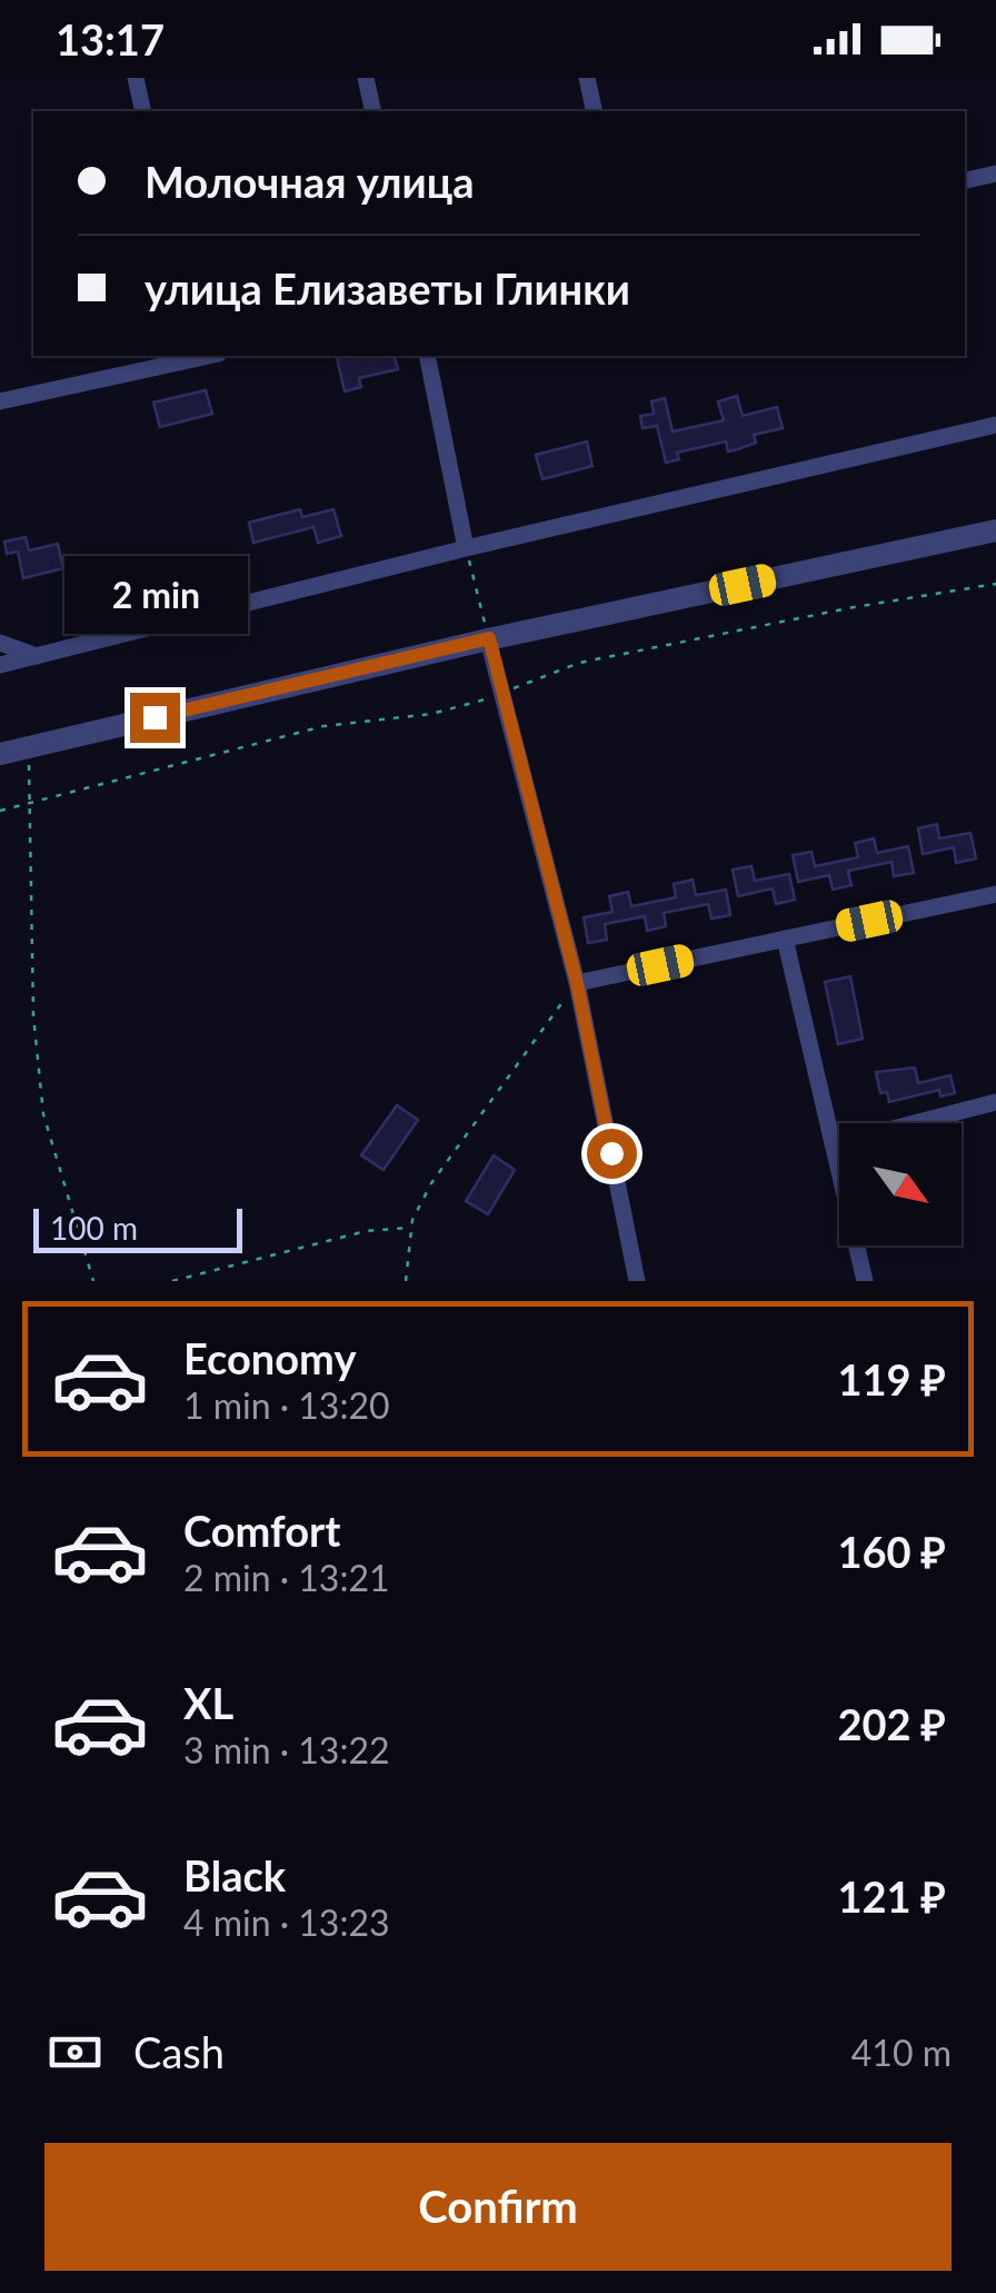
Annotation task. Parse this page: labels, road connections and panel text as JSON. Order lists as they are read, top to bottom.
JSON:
{
  "scale_bar": "100 m",
  "north": "bottom right",
  "page": {
    "status": "13:17",
    "banner": ["Молочная улица", "улица Елизаветы Глинки"],
    "bubble": "2 min",
    "scale": "100 m",
    "list": [
      {
        "name": "Economy",
        "note": "1 min · 13:20",
        "value": "119 ₽"
      },
      {
        "name": "Comfort",
        "note": "2 min · 13:21",
        "value": "160 ₽"
      },
      {
        "name": "XL",
        "note": "3 min · 13:22",
        "value": "202 ₽"
      },
      {
        "name": "Black",
        "note": "4 min · 13:23",
        "value": "121 ₽"
      }
    ],
    "pay": ["Cash", "410 m"],
    "buttons": "Confirm"
  }
}
